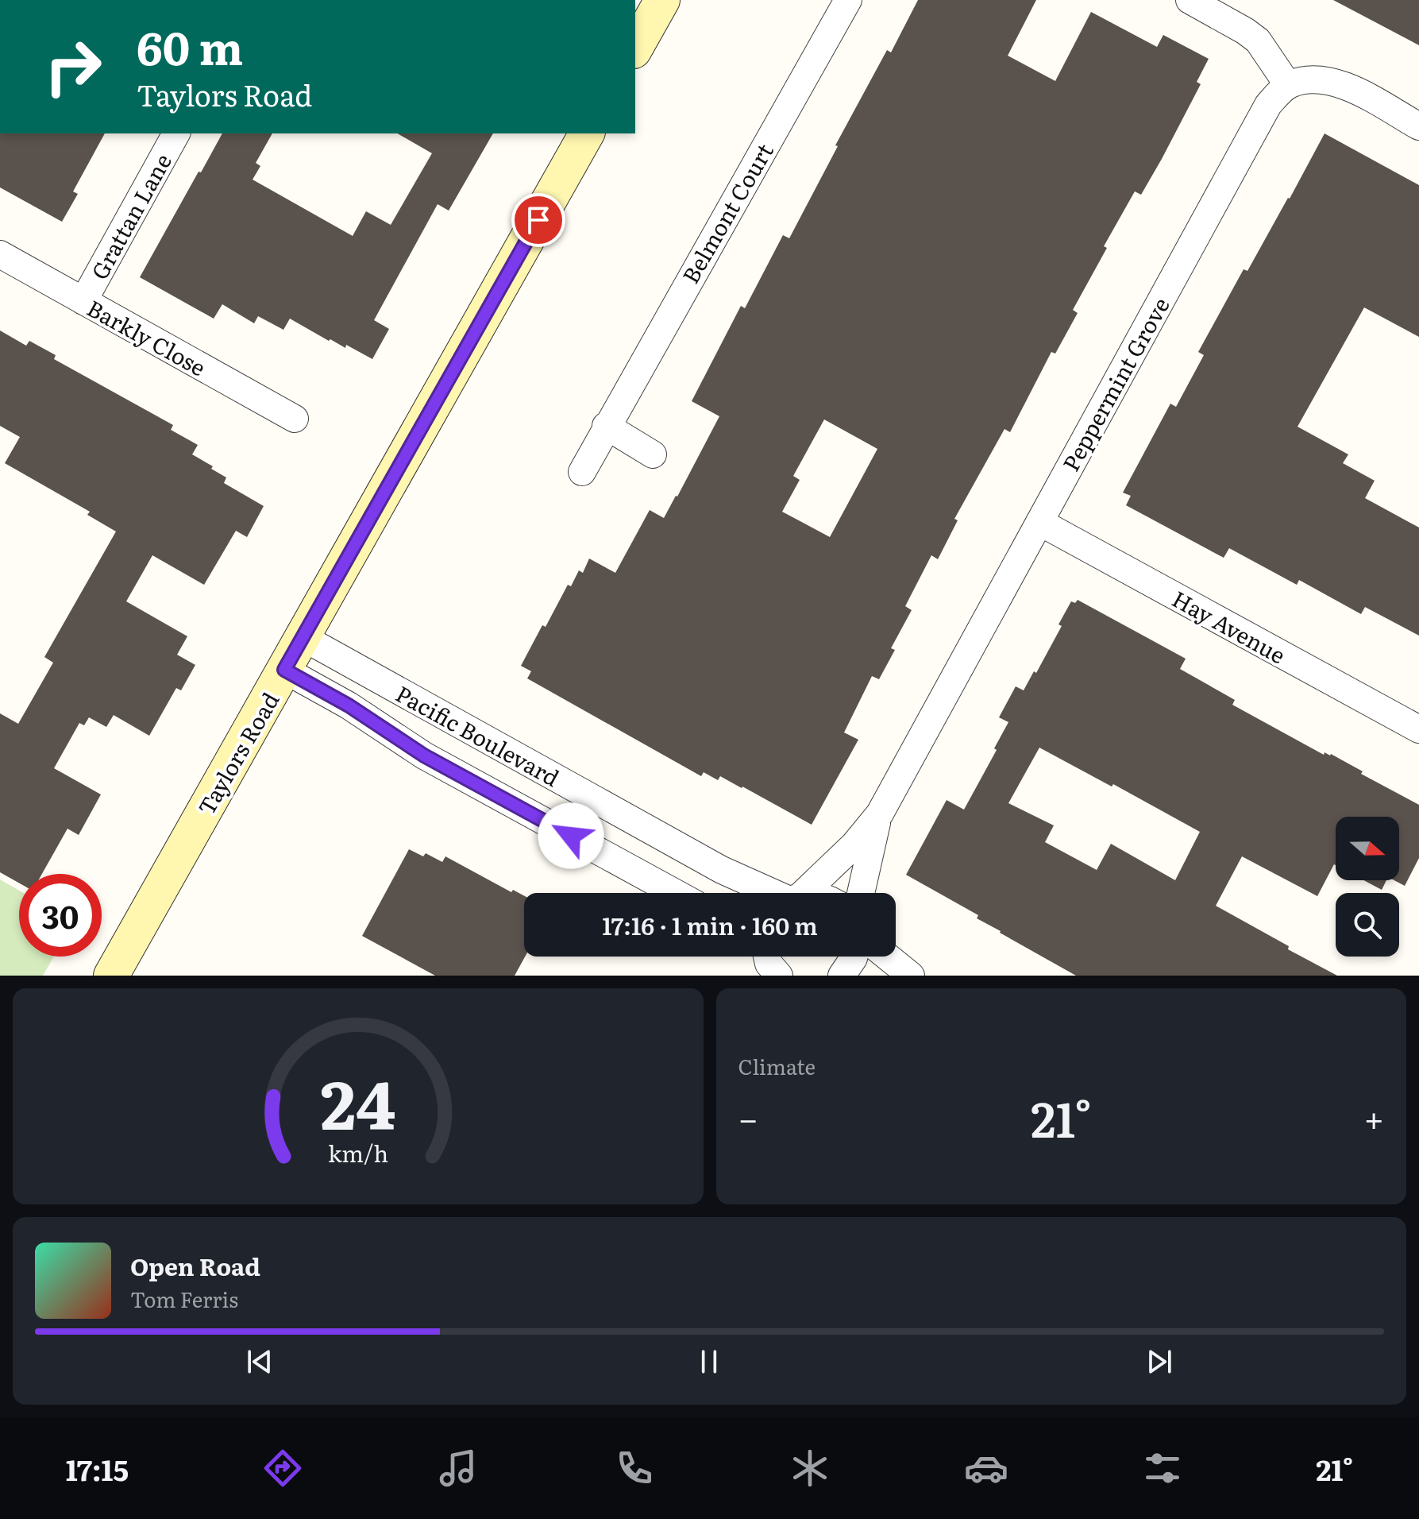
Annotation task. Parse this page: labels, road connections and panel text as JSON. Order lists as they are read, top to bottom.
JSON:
{
  "streets": {
    "main road": ["Taylors Road"],
    "street": [
      "Belmont Court",
      "Grattan Lane",
      "Barkly Close",
      "Peppermint Grove",
      "Hay Avenue",
      "Pacific Boulevard"
    ]
  },
  "crossings": [
    ["Grattan Lane", "Barkly Close"],
    ["Peppermint Grove", "Hay Avenue"],
    ["Pacific Boulevard", "Taylors Road"]
  ],
  "north": "right",
  "page": {
    "turn": ["60 m", "Taylors Road"],
    "limit": "30",
    "trip": "17:16 · 1 min · 160 m",
    "tile": "Climate",
    "heat": ["−", "21°", "+"],
    "song": ["Open Road", "Tom Ferris"],
    "tabs": ["17:15", "21°"],
    "gauge": ["24", "km/h"]
  }
}
